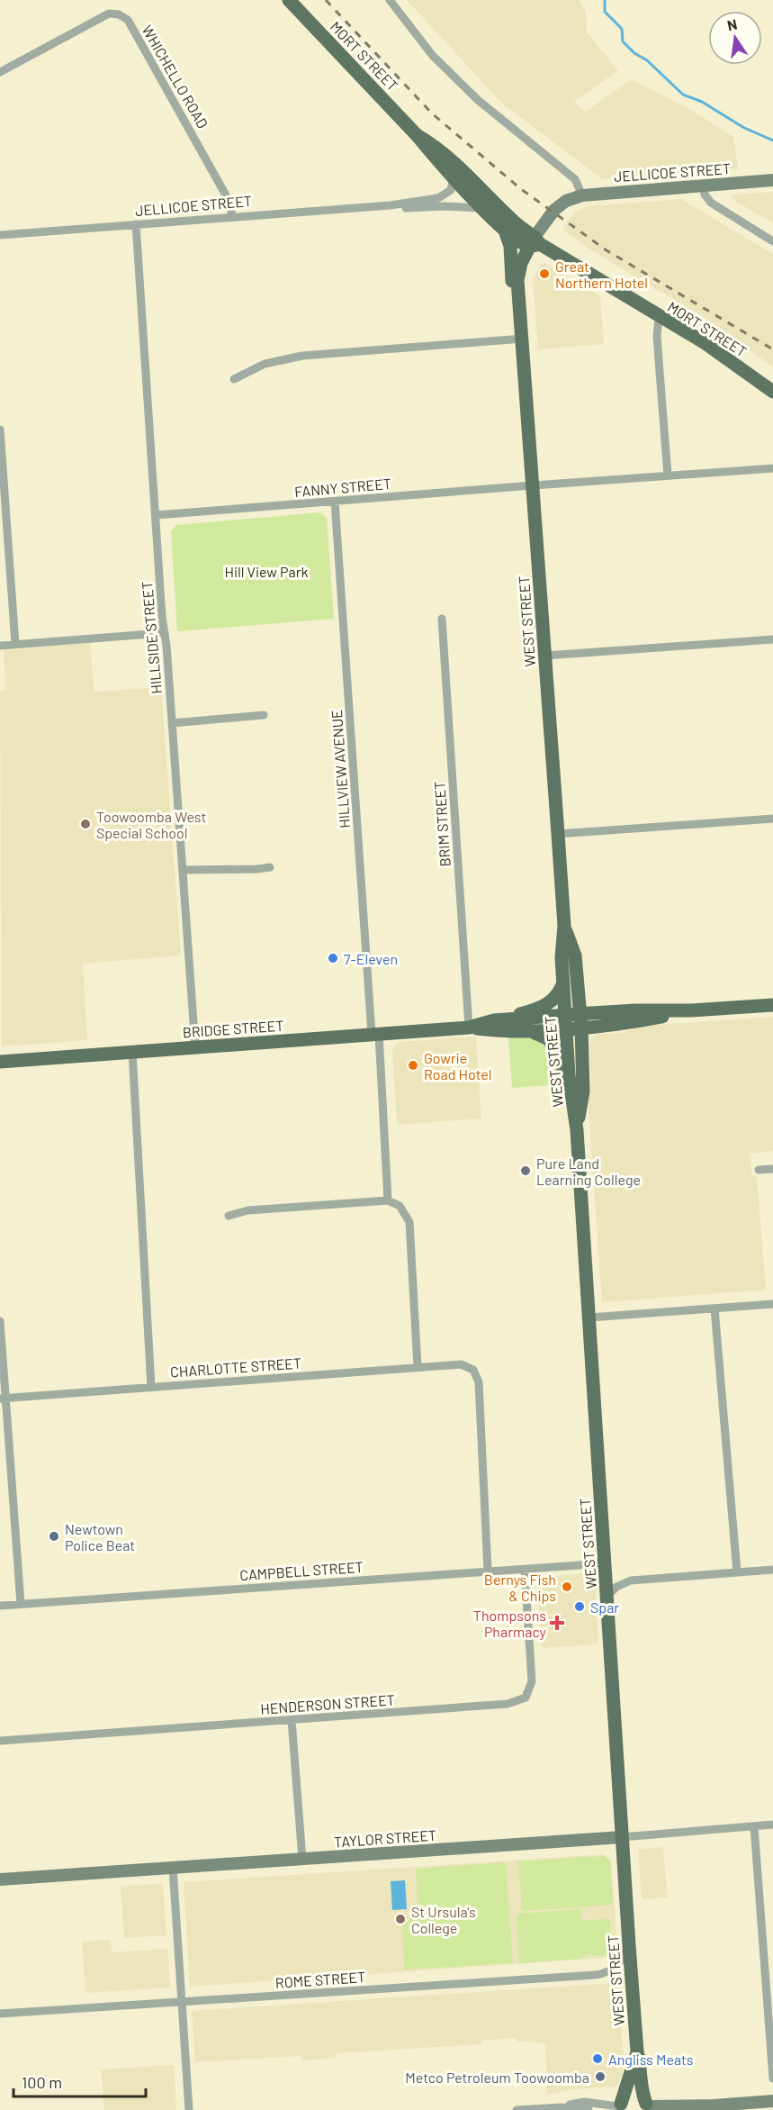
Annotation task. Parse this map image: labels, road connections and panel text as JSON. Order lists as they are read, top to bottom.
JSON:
{
  "streets": {
    "main road": ["MORT STREET", "WEST STREET", "BRIDGE STREET"],
    "street": [
      "WHICHELLO ROAD",
      "JELLICOE STREET",
      "FANNY STREET",
      "HILLSIDE STREET",
      "HILLVIEW AVENUE",
      "BRIM STREET",
      "CHARLOTTE STREET",
      "CAMPBELL STREET",
      "HENDERSON STREET",
      "TAYLOR STREET",
      "ROME STREET"
    ]
  },
  "crossings": [
    ["MORT STREET", "JELLICOE STREET"],
    ["MORT STREET", "WEST STREET"],
    ["WHICHELLO ROAD", "JELLICOE STREET"],
    ["JELLICOE STREET", "HILLSIDE STREET"],
    ["FANNY STREET", "WEST STREET"],
    ["FANNY STREET", "HILLSIDE STREET"],
    ["FANNY STREET", "HILLVIEW AVENUE"],
    ["WEST STREET", "BRIDGE STREET"],
    ["WEST STREET", "CAMPBELL STREET"],
    ["WEST STREET", "TAYLOR STREET"],
    ["WEST STREET", "ROME STREET"],
    ["HILLSIDE STREET", "BRIDGE STREET"],
    ["HILLVIEW AVENUE", "BRIDGE STREET"],
    ["BRIM STREET", "BRIDGE STREET"],
    ["CHARLOTTE STREET", "CAMPBELL STREET"],
    ["CAMPBELL STREET", "HENDERSON STREET"]
  ],
  "parks": ["Hill View Park"],
  "places": {
    "other": [
      "Great Northern Hotel",
      "Toowoomba West Special School",
      "7-Eleven",
      "Gowrie Road Hotel",
      "Pure Land Learning College",
      "Newtown Police Beat",
      "Bernys Fish & Chips",
      "Spar",
      "St Ursula's College",
      "Angliss Meats",
      "Metco Petroleum Toowoomba"
    ],
    "health": ["Thompsons Pharmacy"]
  },
  "scale_bar": "100 m",
  "north": "top"
}
